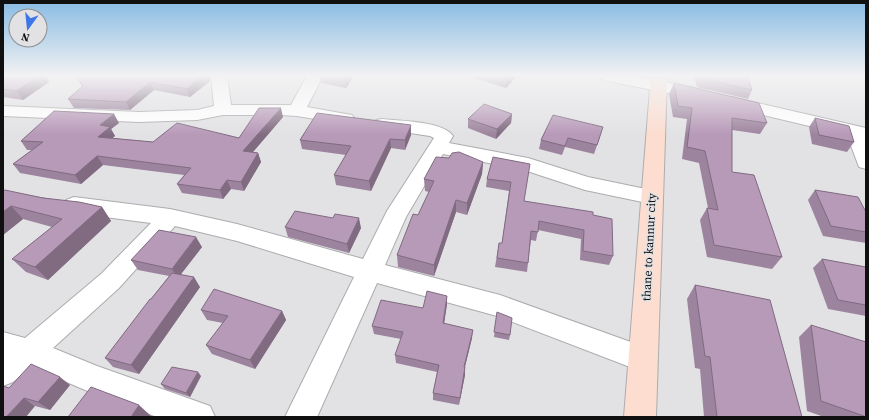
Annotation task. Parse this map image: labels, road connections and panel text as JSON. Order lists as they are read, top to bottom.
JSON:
{
  "streets": {
    "street": ["thane to kannur city"]
  },
  "north": "bottom"
}
